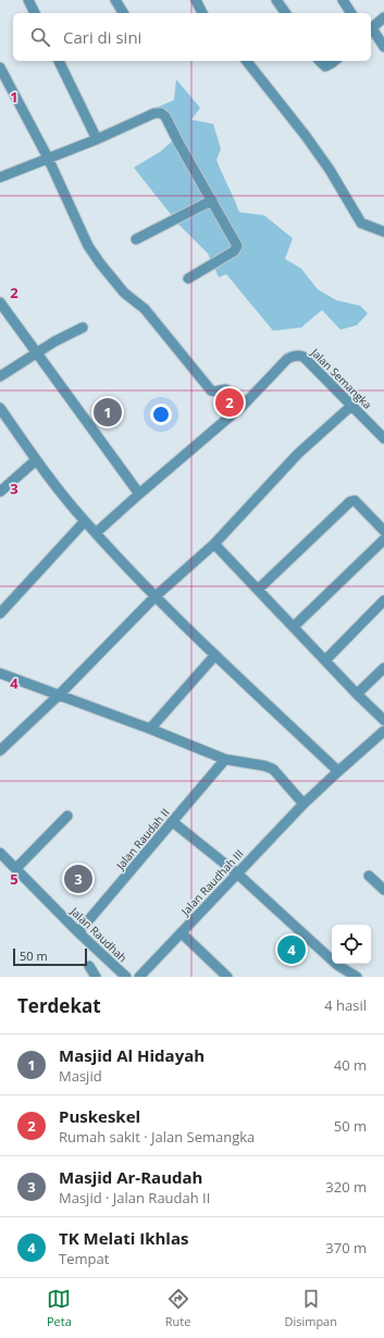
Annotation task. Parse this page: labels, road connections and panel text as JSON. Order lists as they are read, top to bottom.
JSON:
{
  "streets": {
    "street": [
      "Jalan Semangka",
      "Jalan Raudah II",
      "Jalan Raudhah III",
      "Jalan Raudhah"
    ]
  },
  "crossings": [
    ["Jalan Raudah II", "Jalan Raudhah"]
  ],
  "scale_bar": "50 m",
  "page": {
    "search": "Cari di sini",
    "pins": [
      "2",
      "1",
      "3",
      "4"
    ],
    "scale": "50 m",
    "heading": ["Terdekat", "4 hasil"],
    "list": [
      {
        "mark": "1",
        "name": "Masjid Al Hidayah",
        "note": "Masjid",
        "value": "40 m"
      },
      {
        "mark": "2",
        "name": "Puskeskel",
        "note": "Rumah sakit · Jalan Semangka",
        "value": "50 m"
      },
      {
        "mark": "3",
        "name": "Masjid Ar-Raudah",
        "note": "Masjid · Jalan Raudah II",
        "value": "320 m"
      },
      {
        "mark": "4",
        "name": "TK Melati Ikhlas",
        "note": "Tempat",
        "value": "370 m"
      }
    ],
    "nav": ["Peta", "Rute", "Disimpan"]
  },
  "grid": {
    "rows": [
      "1",
      "2",
      "3",
      "4",
      "5"
    ]
  }
}
